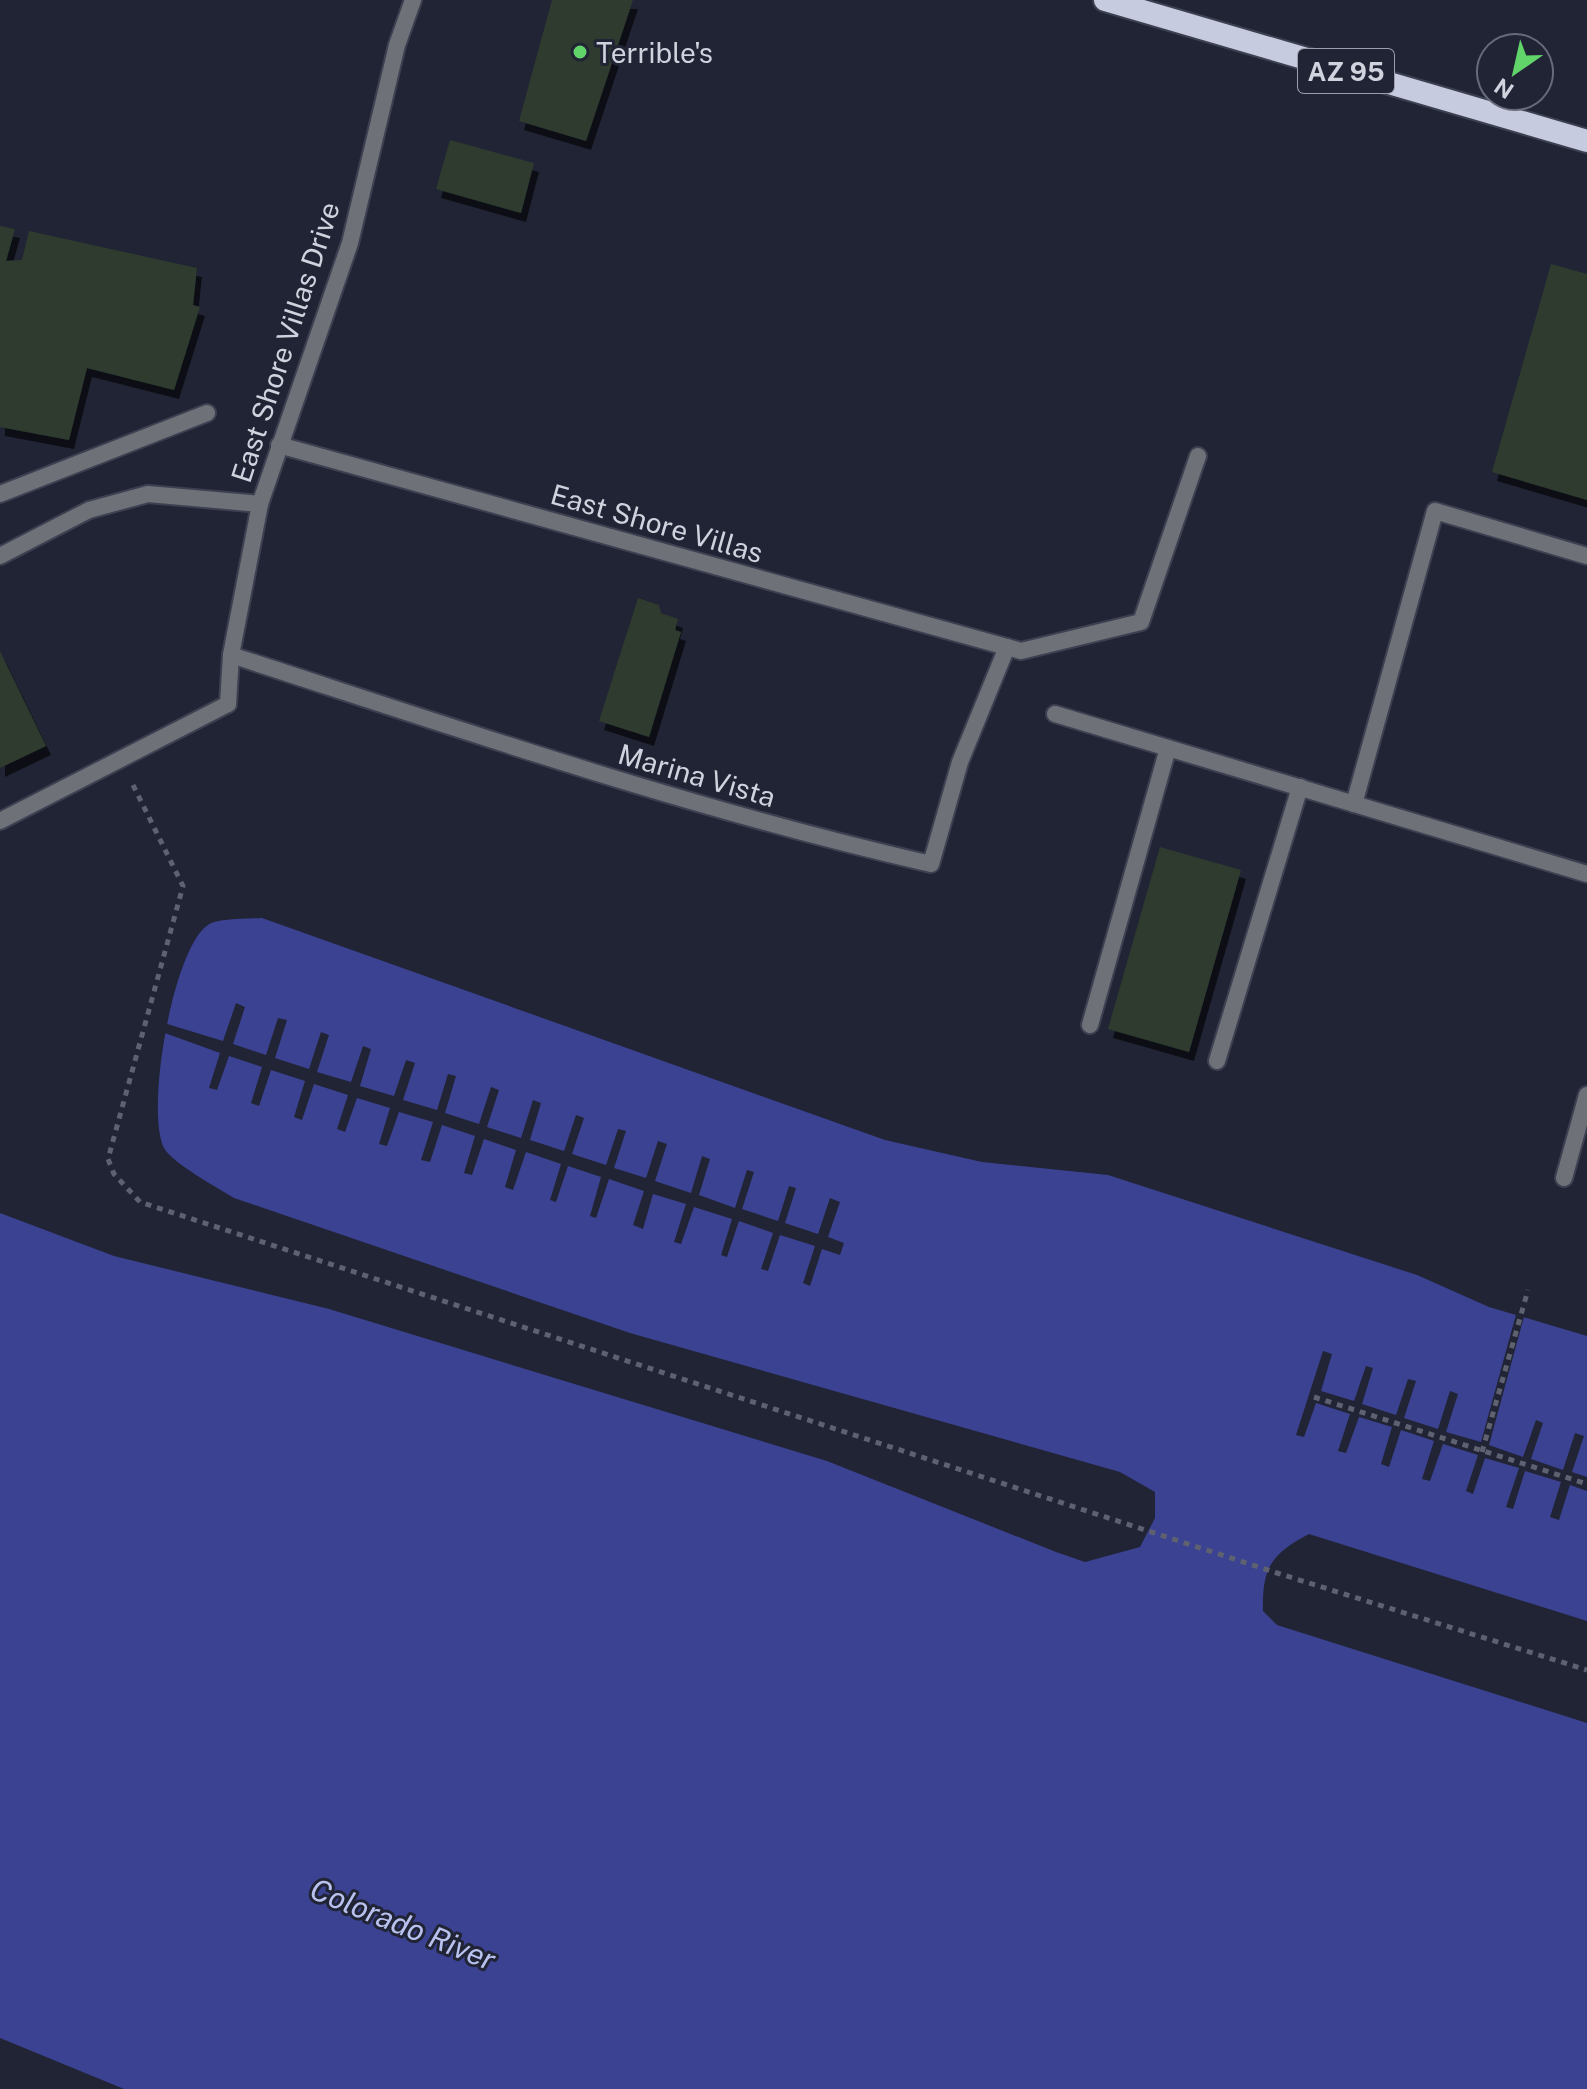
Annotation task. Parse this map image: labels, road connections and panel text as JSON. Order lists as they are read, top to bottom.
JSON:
{
  "streets": {
    "highway": ["AZ 95"],
    "street": ["East Shore Villas Drive", "East Shore Villas", "Marina Vista"]
  },
  "crossings": [
    ["East Shore Villas Drive", "East Shore Villas"],
    ["East Shore Villas Drive", "Marina Vista"],
    ["East Shore Villas", "Marina Vista"]
  ],
  "water": ["Colorado River"],
  "places": ["Terrible's"],
  "north": "bottom left"
}
